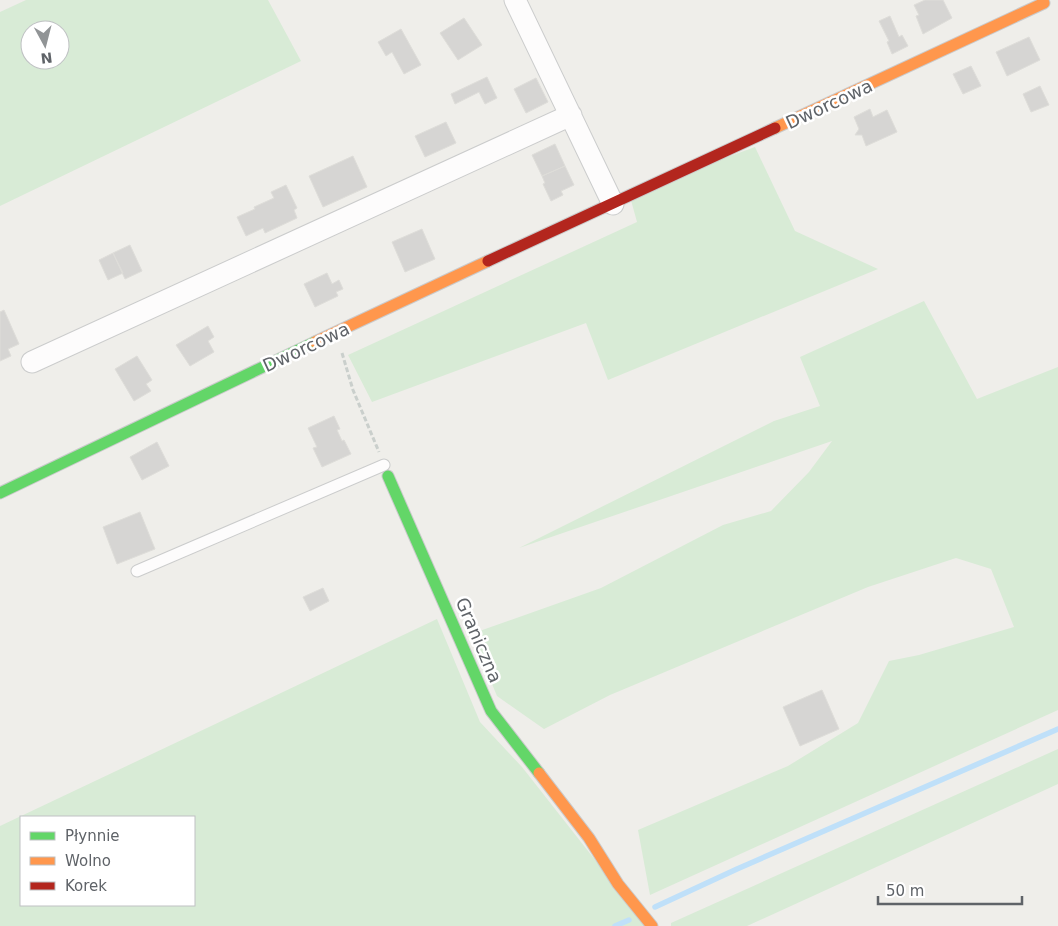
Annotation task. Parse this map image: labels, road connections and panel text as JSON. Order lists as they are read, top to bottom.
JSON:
{
  "streets": {
    "street": ["Dworcowa", "Graniczna"]
  },
  "legend": ["Płynnie", "Wolno", "Korek"],
  "scale_bar": "50 m",
  "north": "bottom"
}
